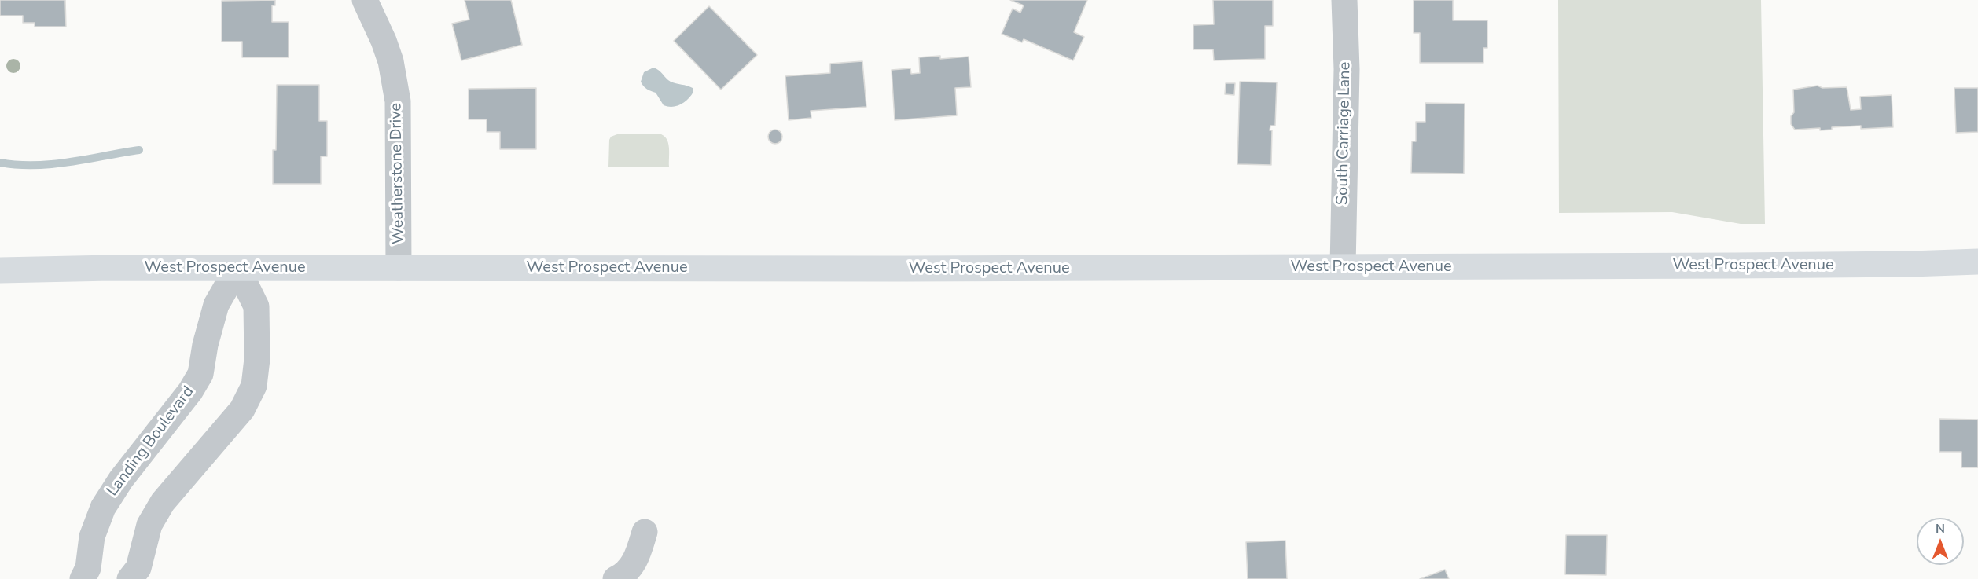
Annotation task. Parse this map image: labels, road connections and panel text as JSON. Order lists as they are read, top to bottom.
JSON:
{
  "streets": {
    "main road": ["West Prospect Avenue"],
    "street": ["South Carriage Lane", "Weatherstone Drive", "Landing Boulevard"]
  },
  "crossings": [
    ["South Carriage Lane", "West Prospect Avenue"],
    ["Weatherstone Drive", "West Prospect Avenue"],
    ["West Prospect Avenue", "Landing Boulevard"]
  ],
  "north": "top"
}
